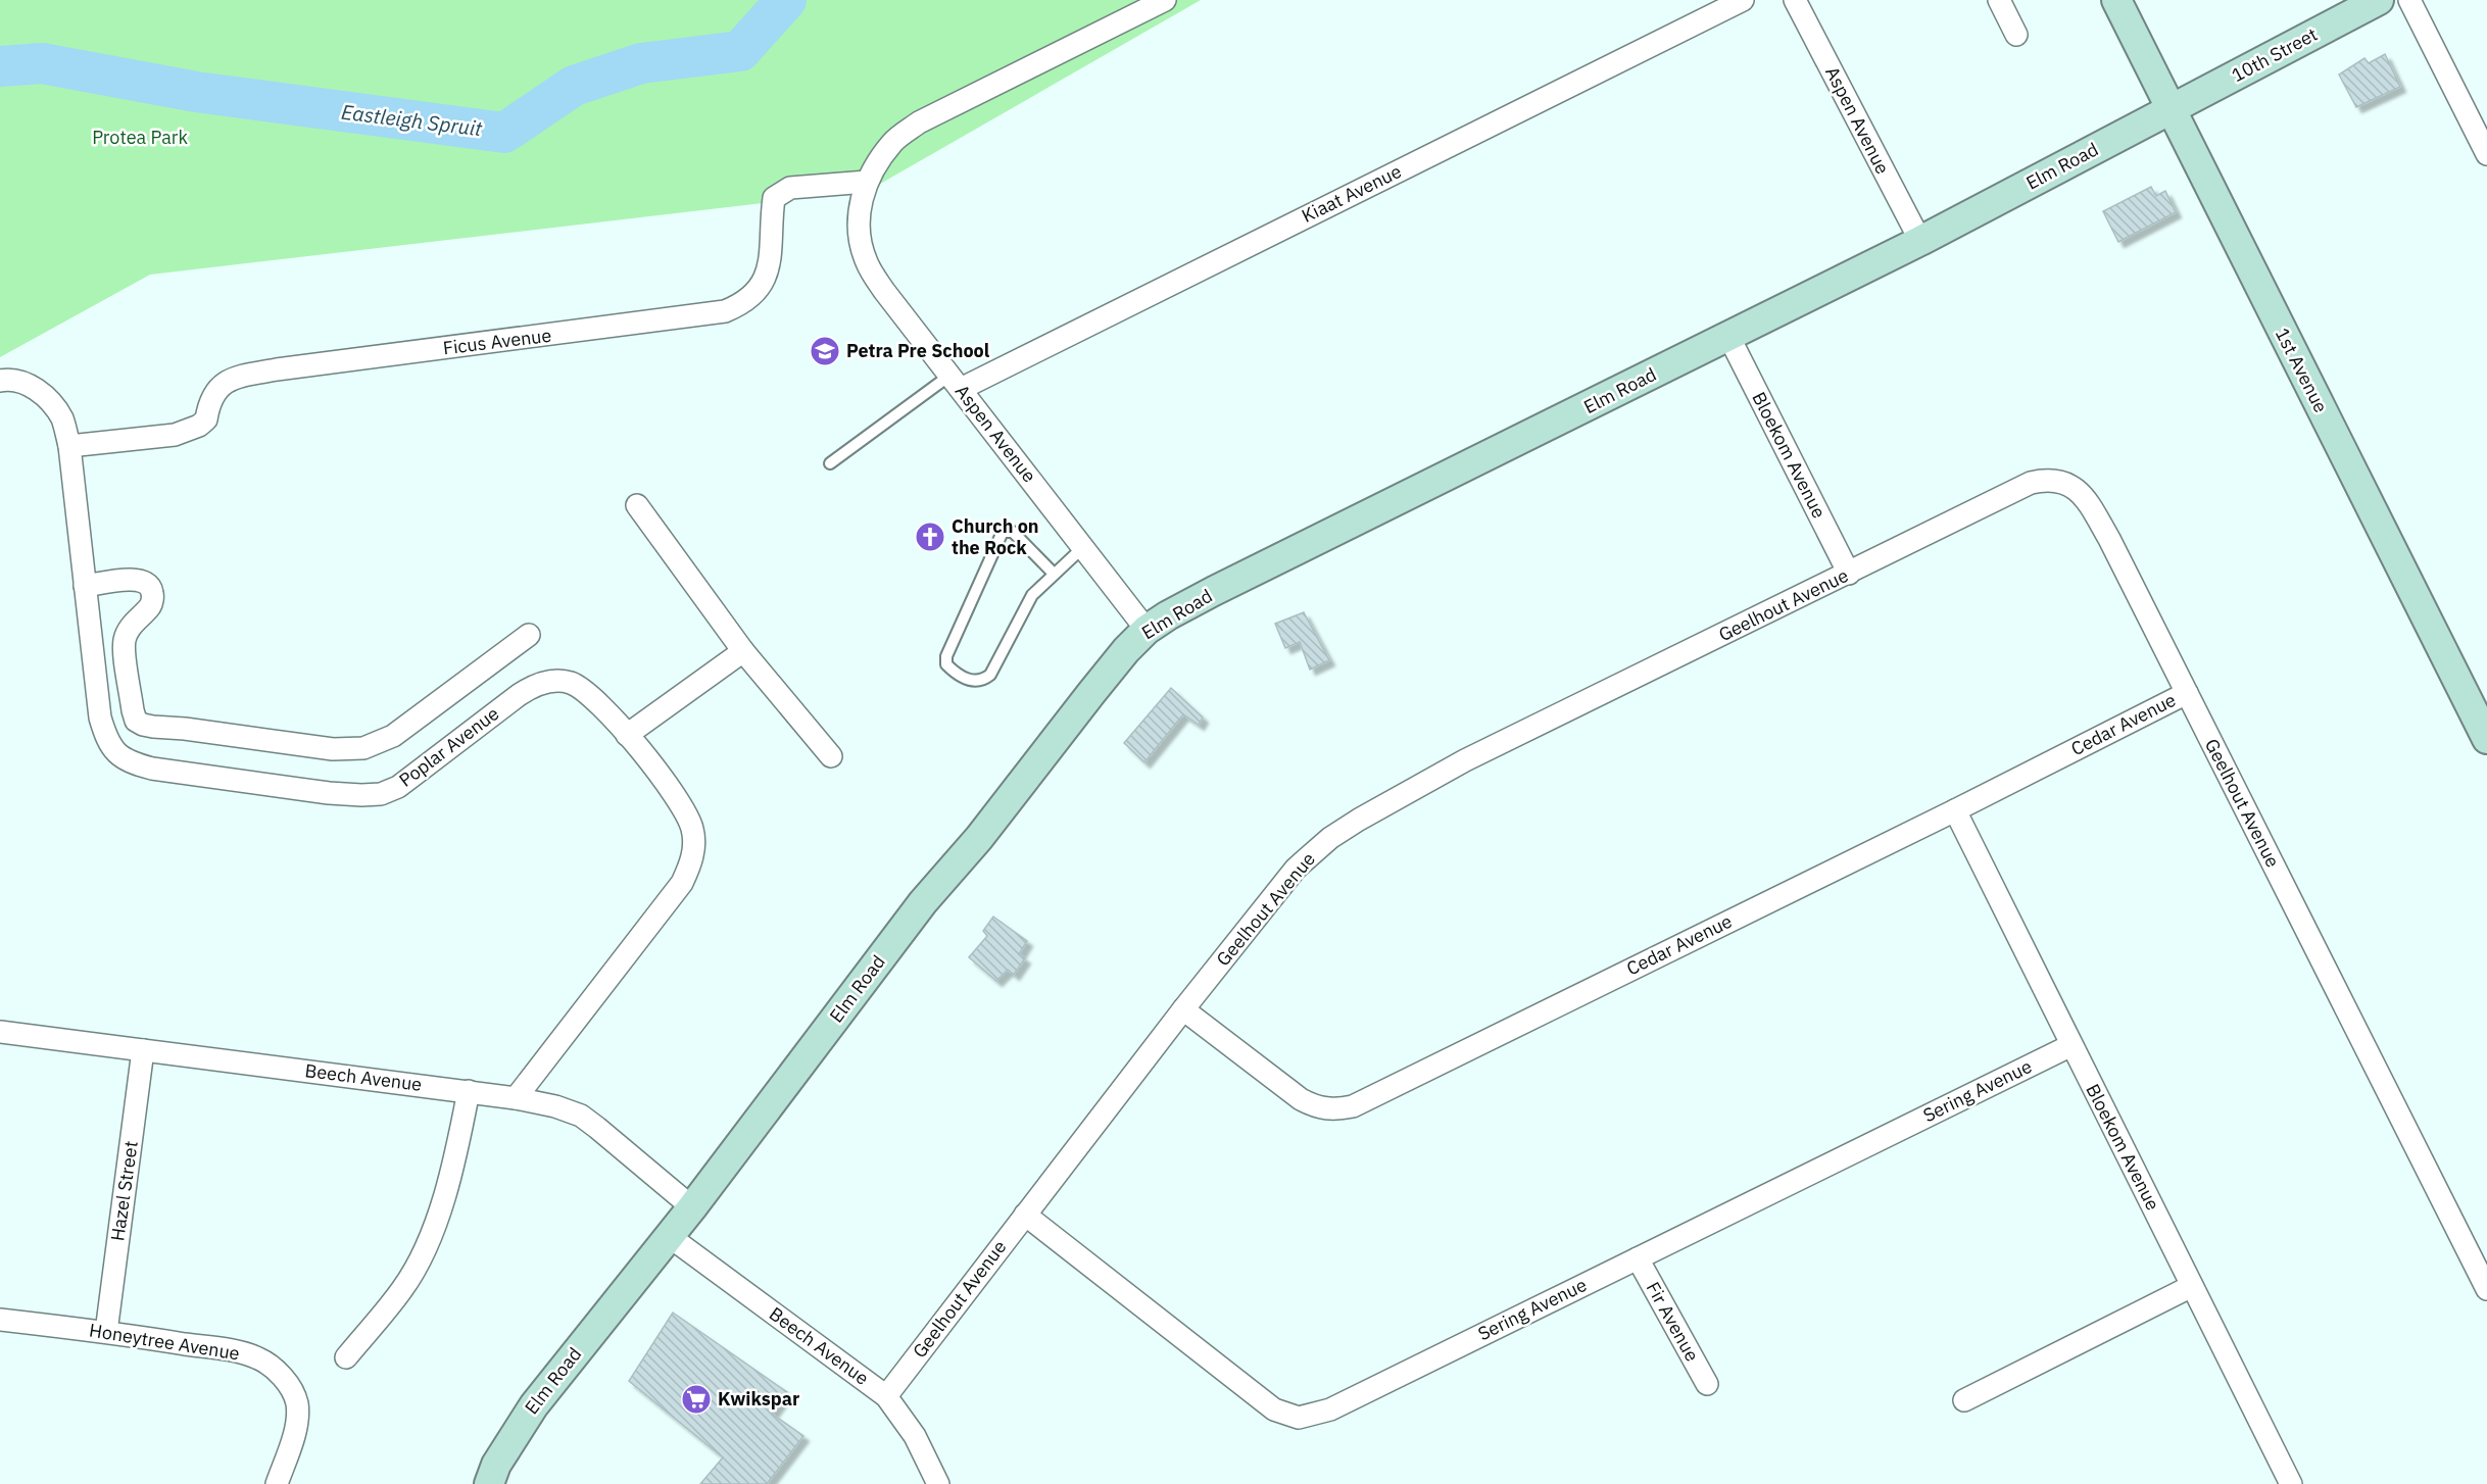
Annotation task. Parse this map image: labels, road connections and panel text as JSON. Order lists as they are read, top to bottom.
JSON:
{
  "streets": {
    "street": [
      "10th Street",
      "Aspen Avenue",
      "Elm Road",
      "Kiaat Avenue",
      "Ficus Avenue",
      "1st Avenue",
      "Bloekom Avenue",
      "Geelhout Avenue",
      "Cedar Avenue",
      "Poplar Avenue",
      "Beech Avenue",
      "Sering Avenue",
      "Hazel Street",
      "Fir Avenue",
      "Honeytree Avenue"
    ]
  },
  "crossings": [
    ["10th Street", "Elm Road"],
    ["10th Street", "1st Avenue"],
    ["Aspen Avenue", "Elm Road"],
    ["Aspen Avenue", "Kiaat Avenue"],
    ["Aspen Avenue", "Ficus Avenue"],
    ["Elm Road", "1st Avenue"],
    ["Elm Road", "Bloekom Avenue"],
    ["Elm Road", "Beech Avenue"],
    ["Ficus Avenue", "Poplar Avenue"],
    ["Bloekom Avenue", "Geelhout Avenue"],
    ["Bloekom Avenue", "Cedar Avenue"],
    ["Bloekom Avenue", "Sering Avenue"],
    ["Geelhout Avenue", "Cedar Avenue"],
    ["Geelhout Avenue", "Beech Avenue"],
    ["Geelhout Avenue", "Sering Avenue"],
    ["Poplar Avenue", "Beech Avenue"],
    ["Beech Avenue", "Hazel Street"],
    ["Sering Avenue", "Fir Avenue"],
    ["Hazel Street", "Honeytree Avenue"]
  ],
  "water": ["Eastleigh Spruit"],
  "parks": ["Protea Park"],
  "places": {
    "school or university": ["Petra Pre School"],
    "church": ["Church on the Rock"],
    "supermarket": ["Kwikspar"]
  }
}
